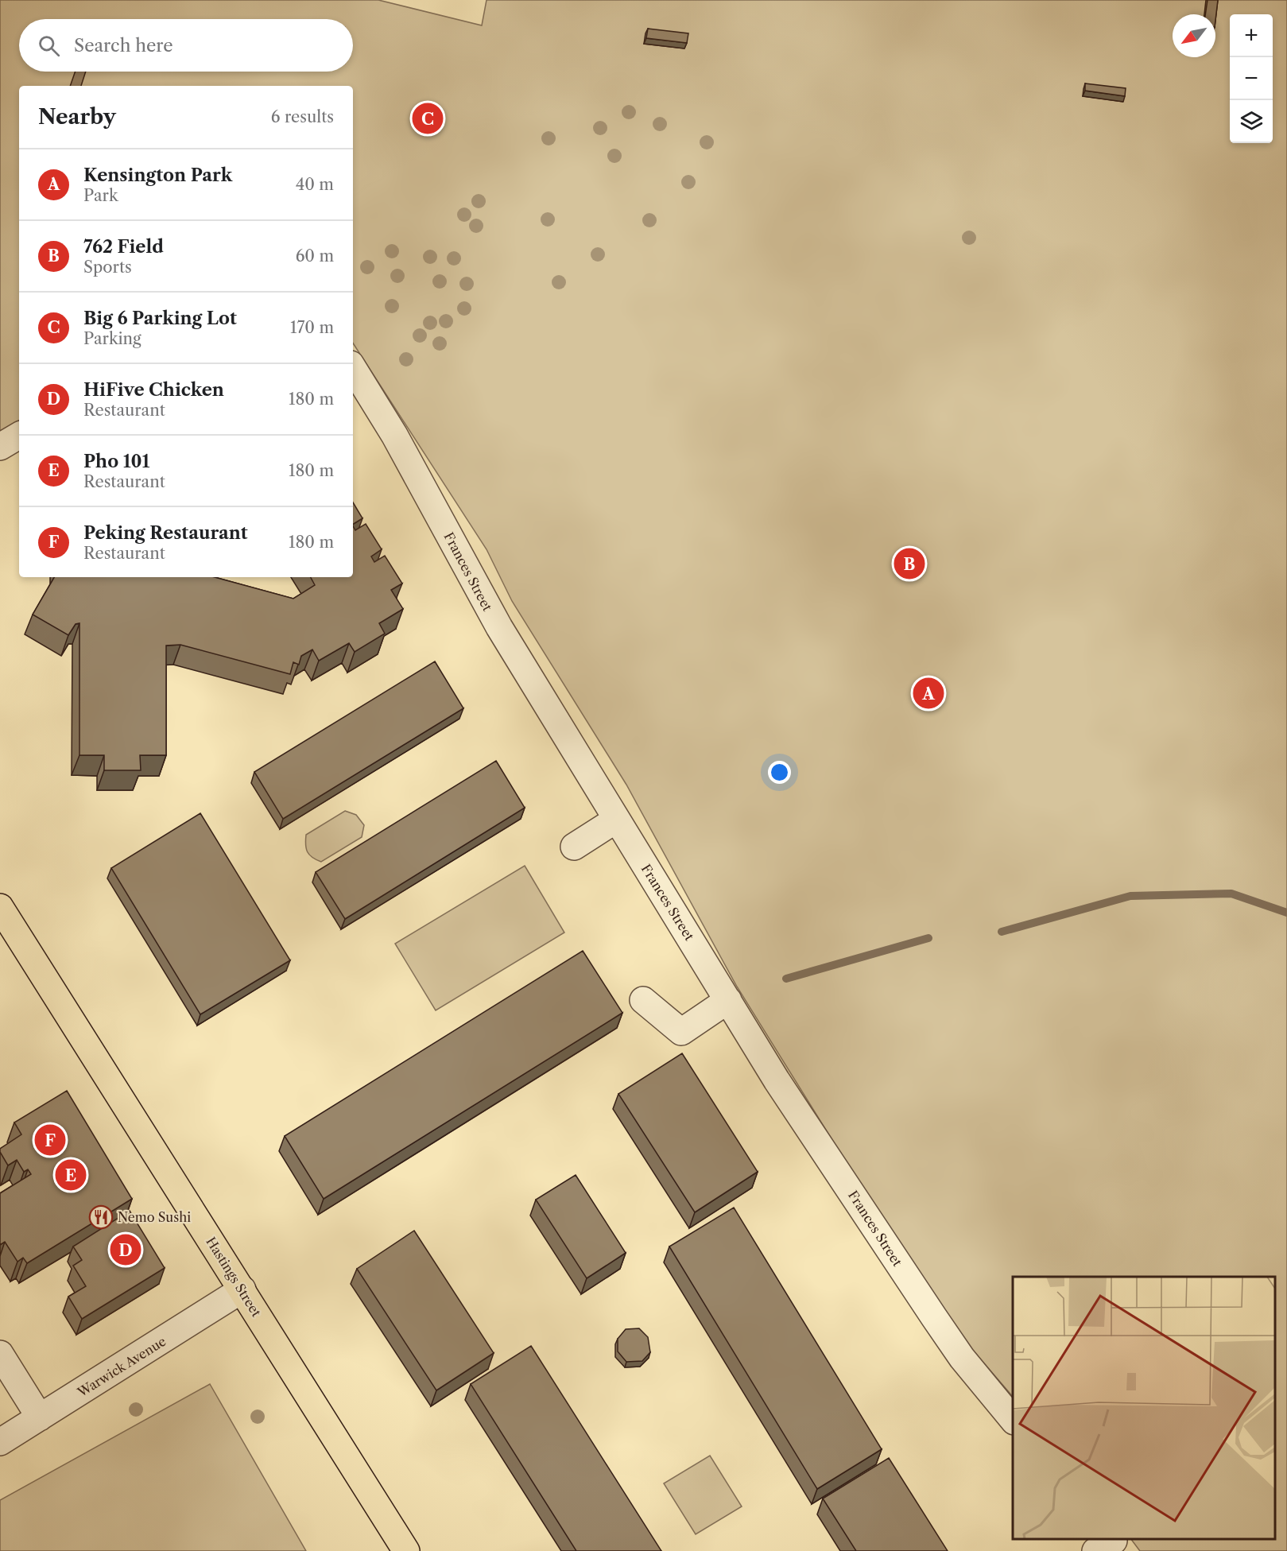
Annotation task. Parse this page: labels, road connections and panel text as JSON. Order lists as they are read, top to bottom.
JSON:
{
  "streets": {
    "main road": ["Hastings Street"],
    "street": ["Frances Street", "Warwick Avenue"]
  },
  "crossings": [
    ["Hastings Street", "Warwick Avenue"]
  ],
  "places": {
    "restaurant": ["Nemo Sushi"]
  },
  "north": "bottom left",
  "page": {
    "map_buttons": ["+", "−"],
    "search": "Search here",
    "heading": ["Nearby", "6 results"],
    "pins": [
      "C",
      "B",
      "A",
      "F",
      "E",
      "D"
    ],
    "list": [
      {
        "mark": "A",
        "name": "Kensington Park",
        "note": "Park",
        "value": "40 m"
      },
      {
        "mark": "B",
        "name": "762 Field",
        "note": "Sports",
        "value": "60 m"
      },
      {
        "mark": "C",
        "name": "Big 6 Parking Lot",
        "note": "Parking",
        "value": "170 m"
      },
      {
        "mark": "D",
        "name": "HiFive Chicken",
        "note": "Restaurant",
        "value": "180 m"
      },
      {
        "mark": "E",
        "name": "Pho 101",
        "note": "Restaurant",
        "value": "180 m"
      },
      {
        "mark": "F",
        "name": "Peking Restaurant",
        "note": "Restaurant",
        "value": "180 m"
      }
    ]
  }
}
